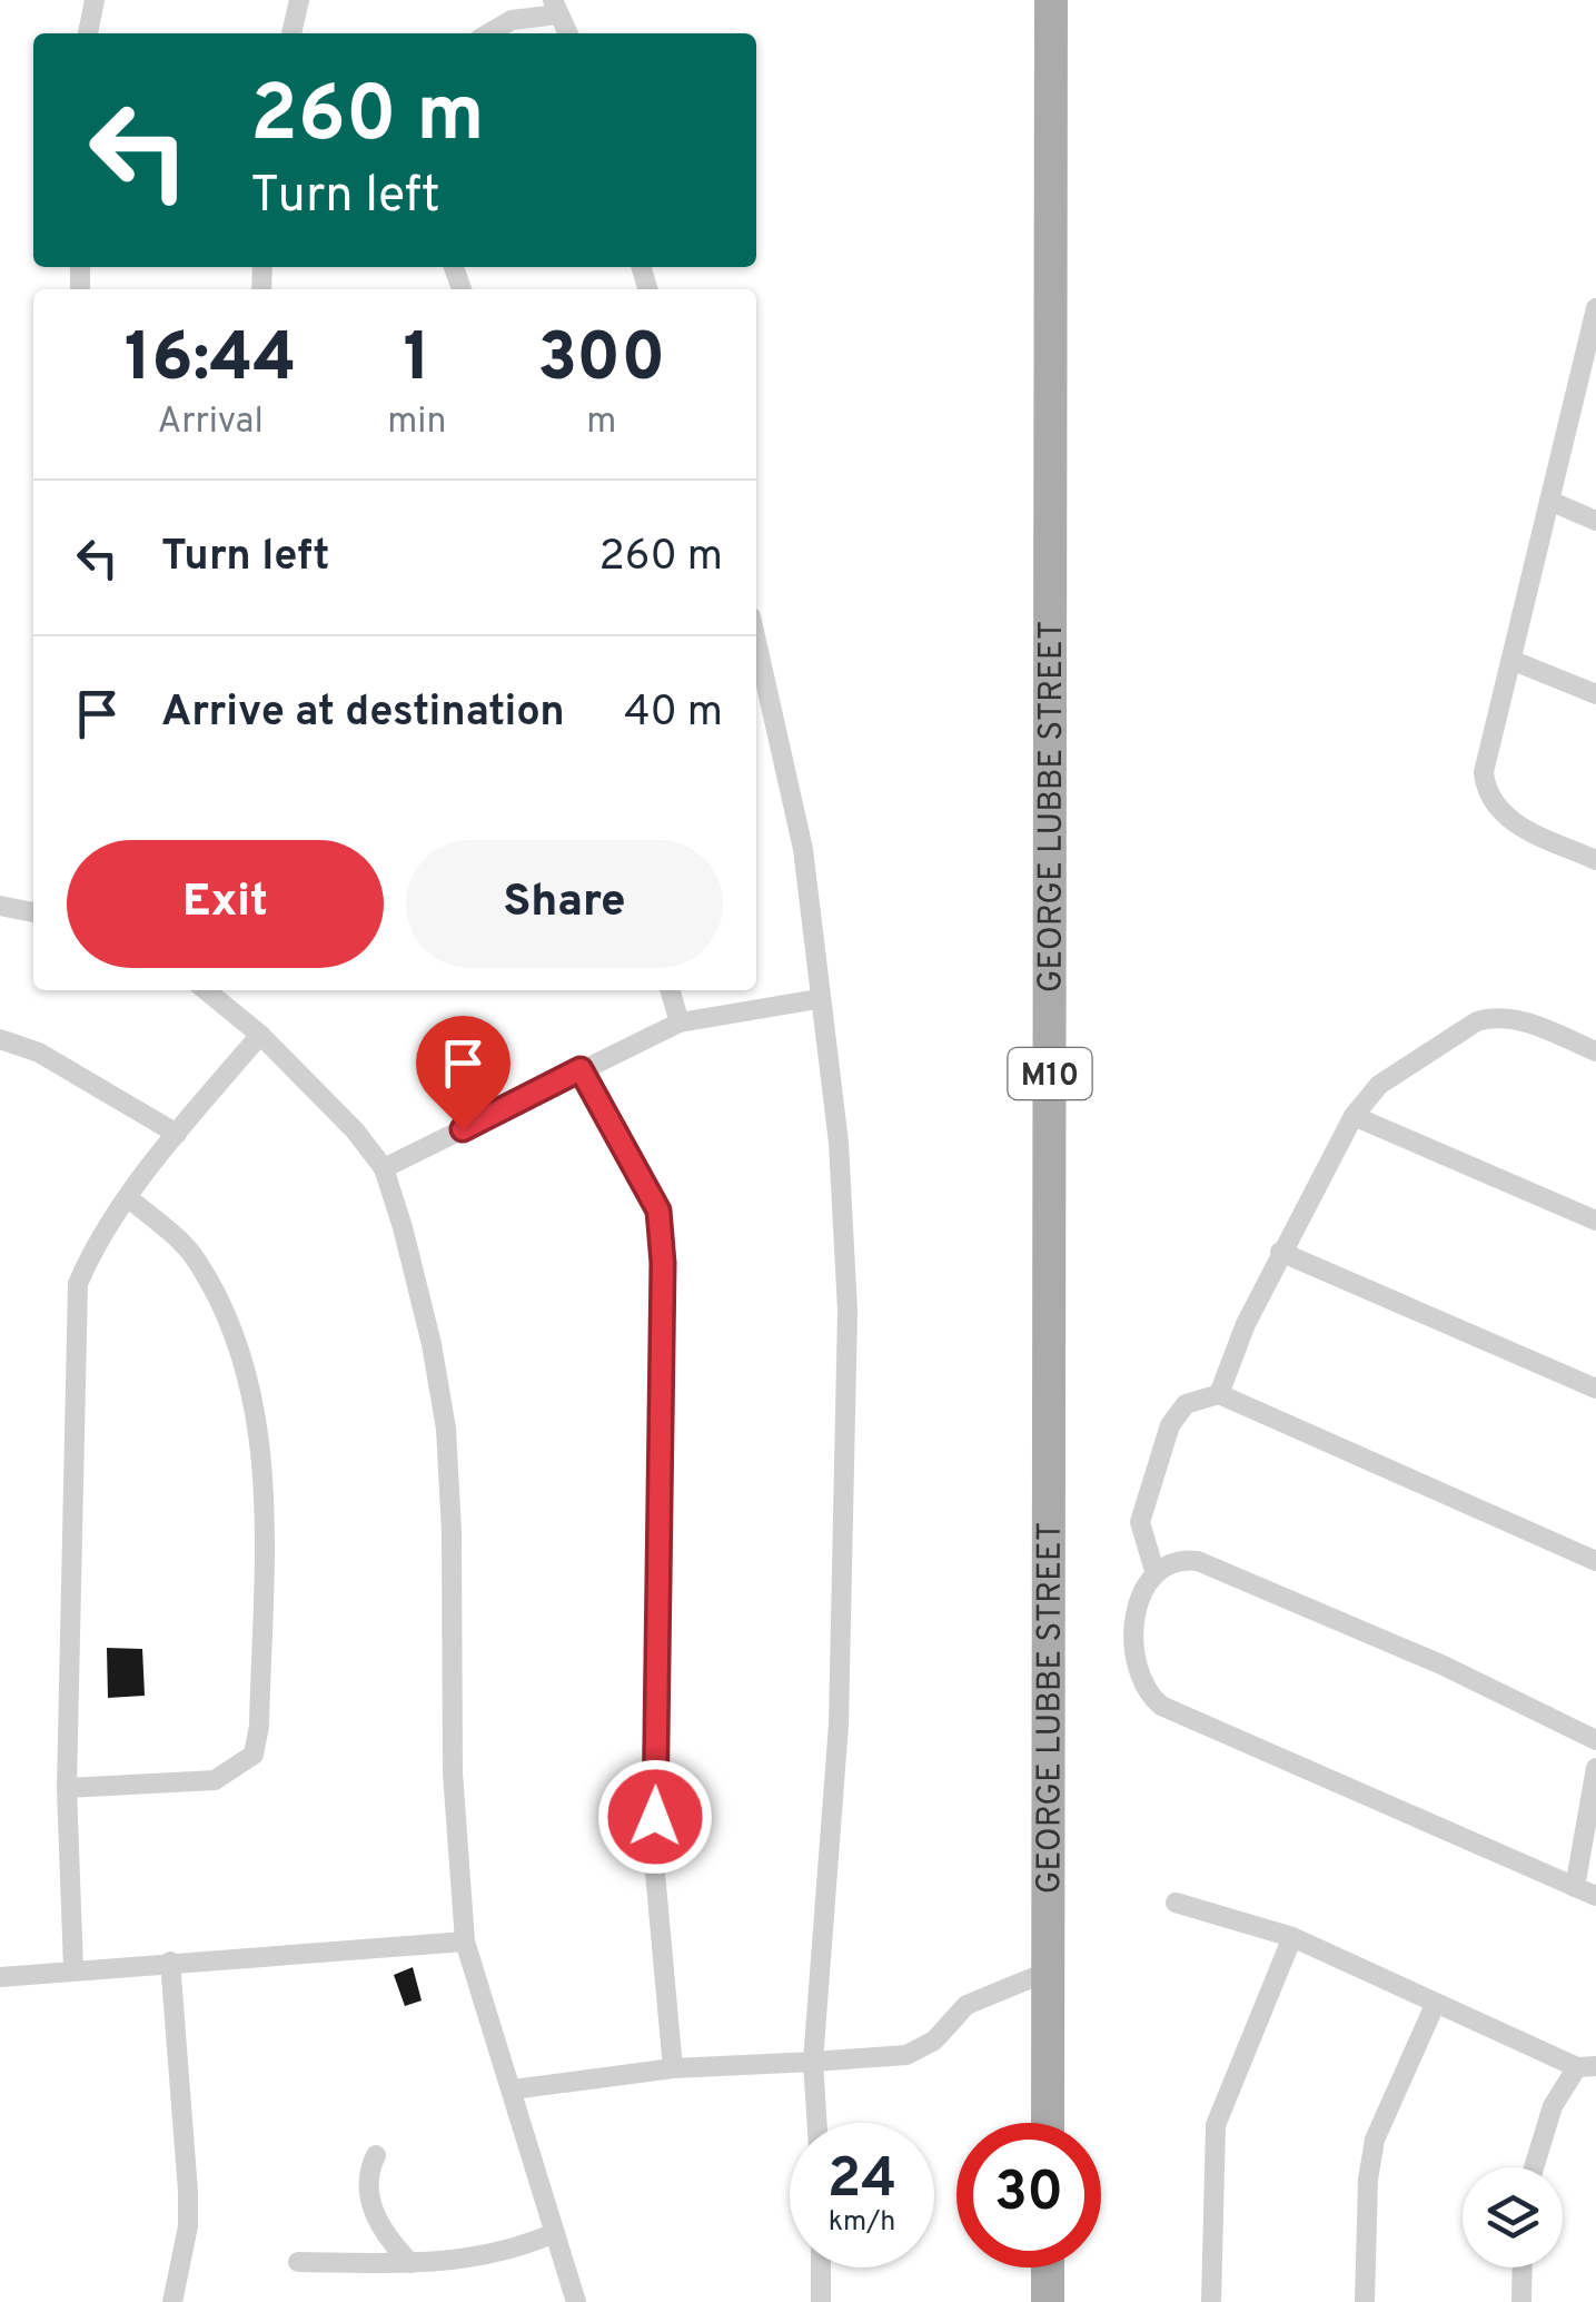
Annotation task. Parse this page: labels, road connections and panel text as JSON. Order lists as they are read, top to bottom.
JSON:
{
  "streets": {
    "main road": ["GEORGE LUBBE STREET", "M10"]
  },
  "page": {
    "turn": ["260 m", "Turn left"],
    "eta": [
      "16:44",
      "Arrival",
      "1",
      "min",
      "300",
      "m"
    ],
    "list": [
      {
        "name": "Turn left",
        "value": "260 m"
      },
      {
        "name": "Arrive at destination",
        "value": "40 m"
      }
    ],
    "buttons": ["Exit", "Share"],
    "speed": "24 km/h",
    "limit": "30"
  }
}
